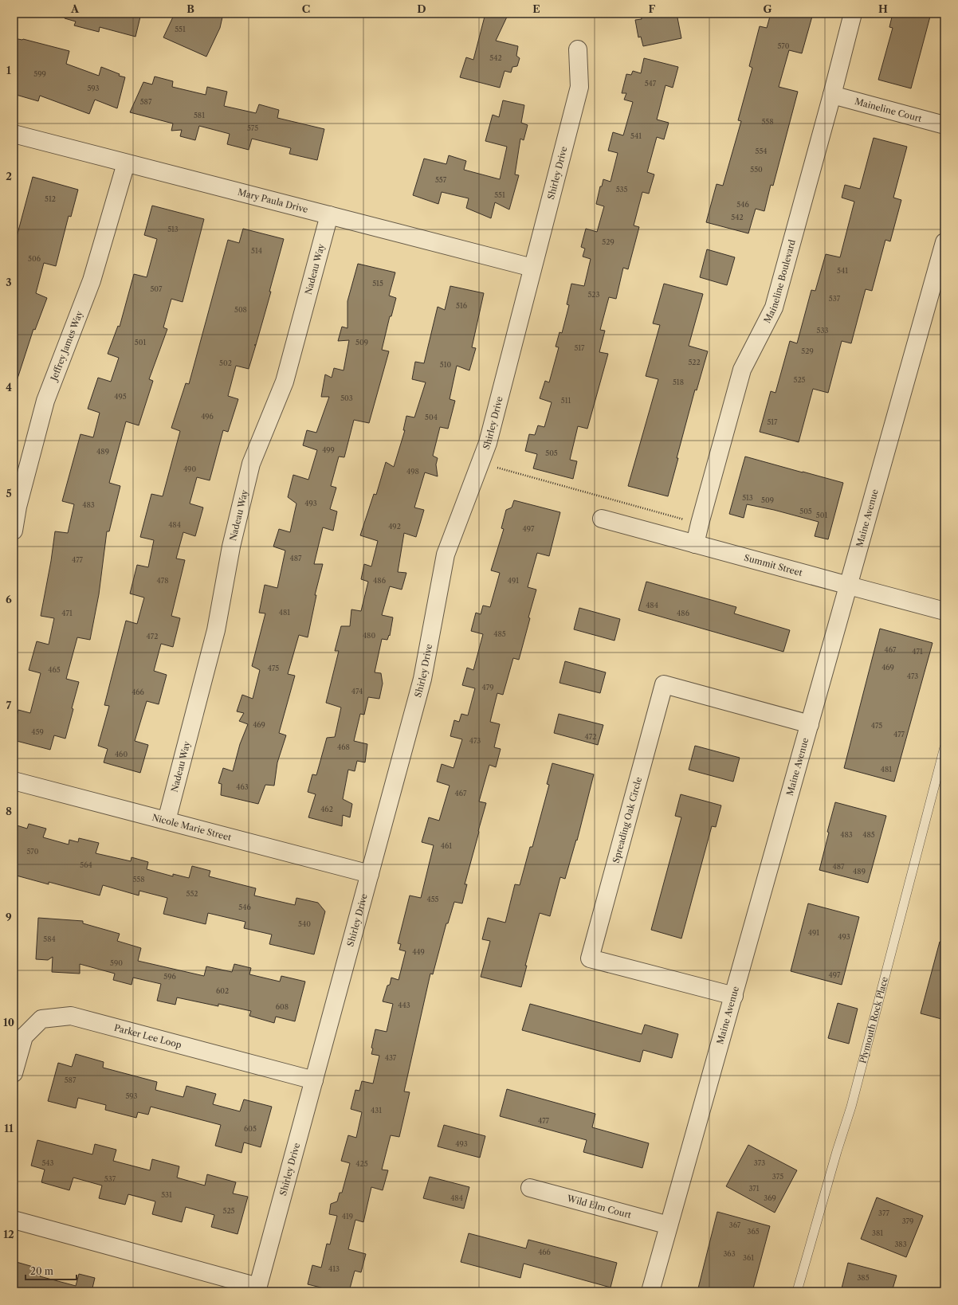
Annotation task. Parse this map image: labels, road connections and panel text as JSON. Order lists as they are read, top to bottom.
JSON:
{
  "streets": {
    "street": [
      "Maineline Court",
      "Shirley Drive",
      "Mary Paula Drive",
      "Nadeau Way",
      "Maineline Boulevard",
      "Jeffrey James Way",
      "Maine Avenue",
      "Summit Street",
      "Spreading Oak Circle",
      "Nicole Marie Street",
      "Parker Lee Loop",
      "Wild Elm Court"
    ],
    "lane": ["Plymouth Rock Place"]
  },
  "crossings": [
    ["Maineline Court", "Maineline Boulevard"],
    ["Shirley Drive", "Mary Paula Drive"],
    ["Shirley Drive", "Nicole Marie Street"],
    ["Shirley Drive", "Parker Lee Loop"],
    ["Mary Paula Drive", "Nadeau Way"],
    ["Mary Paula Drive", "Jeffrey James Way"],
    ["Nadeau Way", "Nicole Marie Street"],
    ["Maineline Boulevard", "Summit Street"],
    ["Maine Avenue", "Summit Street"],
    ["Maine Avenue", "Spreading Oak Circle"],
    ["Maine Avenue", "Wild Elm Court"]
  ],
  "house_numbers": [
    "551",
    "570",
    "542",
    "599",
    "547",
    "593",
    "587",
    "581",
    "558",
    "575",
    "541",
    "554",
    "550",
    "557",
    "535",
    "551",
    "512",
    "546",
    "542",
    "513",
    "529",
    "514",
    "506",
    "541",
    "515",
    "507",
    "523",
    "537",
    "516",
    "508",
    "533",
    "501",
    "509",
    "517",
    "529",
    "522",
    "502",
    "510",
    "525",
    "518",
    "495",
    "503",
    "511",
    "496",
    "504",
    "517",
    "499",
    "489",
    "505",
    "490",
    "498",
    "513",
    "509",
    "493",
    "483",
    "505",
    "501",
    "484",
    "492",
    "497",
    "487",
    "477",
    "478",
    "486",
    "491",
    "484",
    "481",
    "471",
    "486",
    "485",
    "480",
    "472",
    "467",
    "471",
    "469",
    "475",
    "465",
    "473",
    "479",
    "474",
    "466",
    "469",
    "475",
    "459",
    "477",
    "472",
    "473",
    "468",
    "460",
    "481",
    "463",
    "467",
    "462",
    "483",
    "485",
    "461",
    "570",
    "564",
    "487",
    "489",
    "558",
    "552",
    "455",
    "546",
    "540",
    "491",
    "493",
    "584",
    "449",
    "590",
    "497",
    "596",
    "602",
    "443",
    "608",
    "437",
    "587",
    "593",
    "431",
    "477",
    "605",
    "493",
    "543",
    "373",
    "425",
    "375",
    "537",
    "371",
    "531",
    "484",
    "369",
    "525",
    "377",
    "419",
    "379",
    "367",
    "365",
    "381",
    "383",
    "466",
    "363",
    "361",
    "413",
    "385"
  ],
  "scale_bar": "20 m",
  "grid": {
    "columns": [
      "A",
      "B",
      "C",
      "D",
      "E",
      "F",
      "G",
      "H"
    ],
    "rows": [
      "1",
      "2",
      "3",
      "4",
      "5",
      "6",
      "7",
      "8",
      "9",
      "10",
      "11",
      "12"
    ]
  }
}
